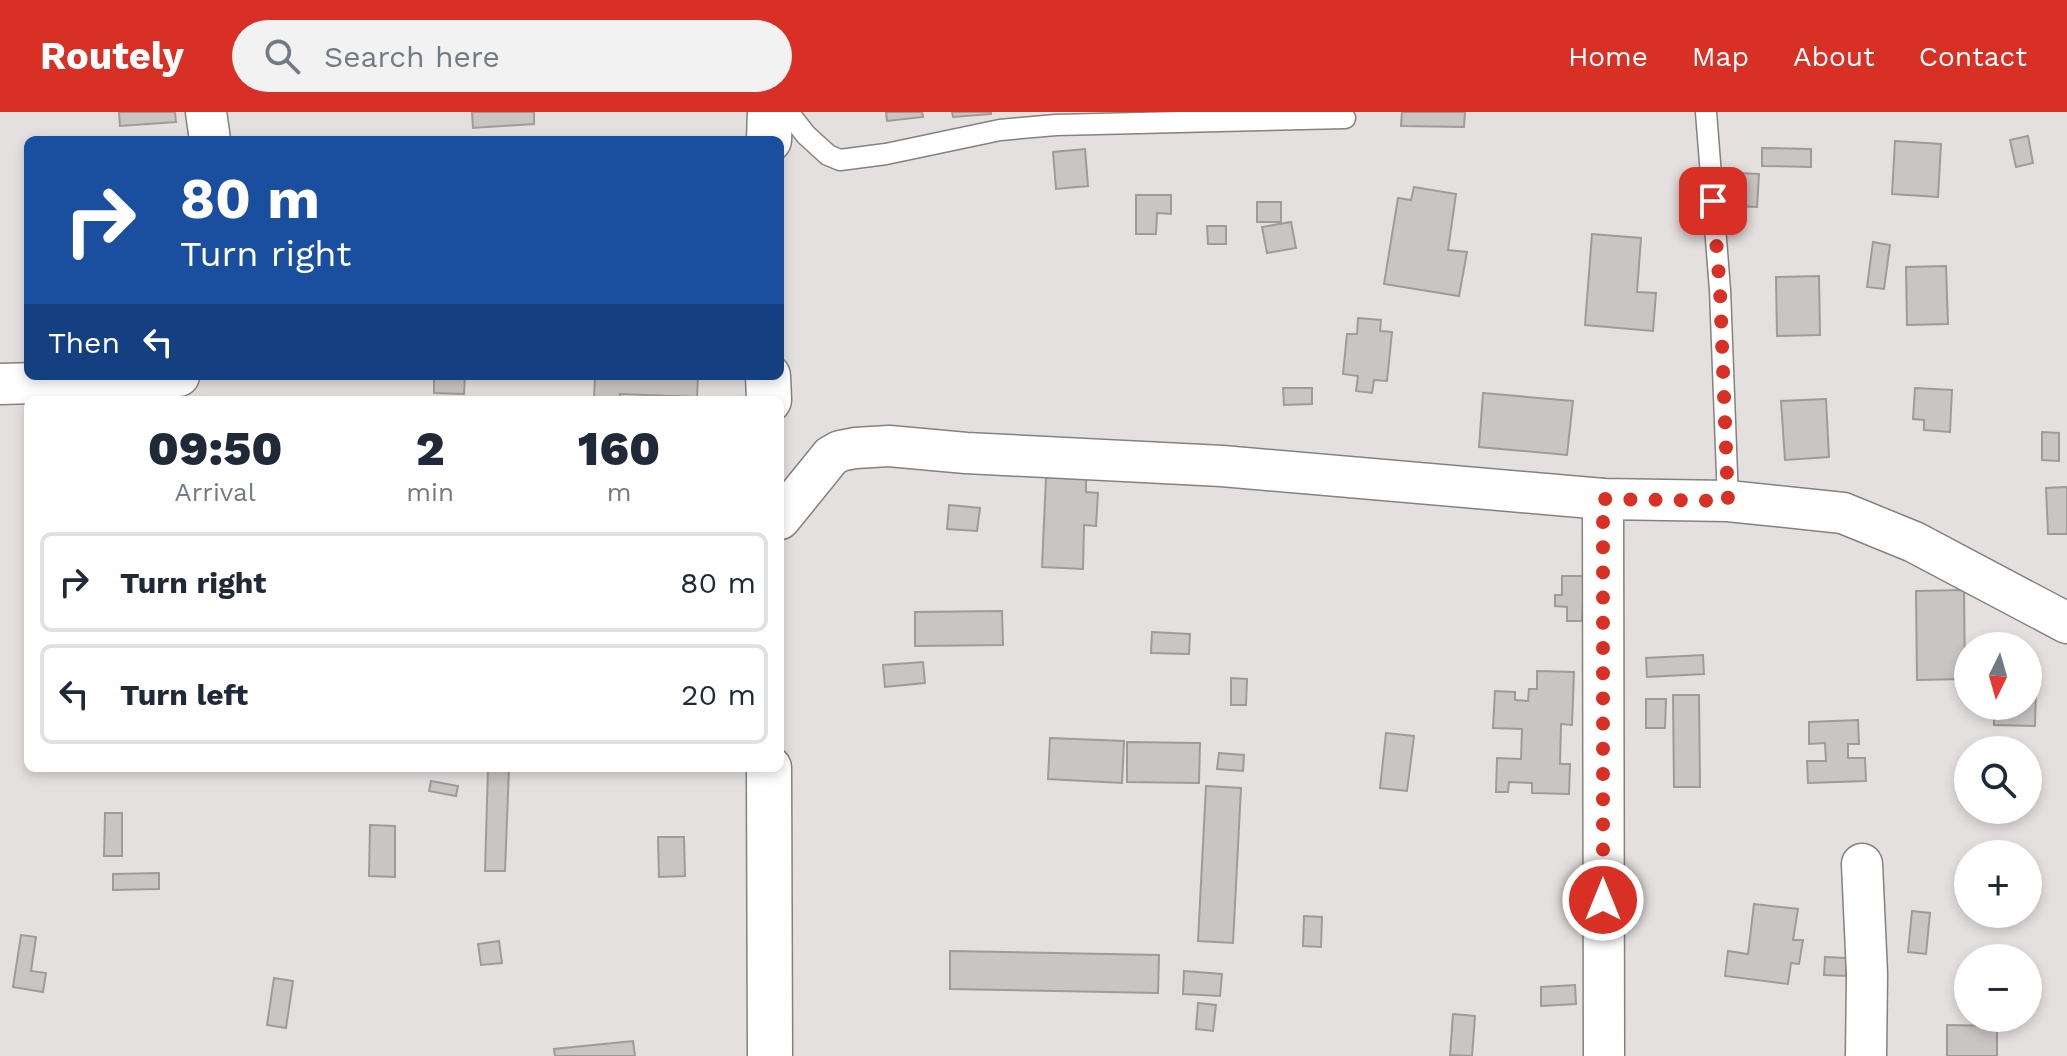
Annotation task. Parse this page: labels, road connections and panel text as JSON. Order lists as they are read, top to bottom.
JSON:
{
  "north": "bottom",
  "page": {
    "header": "Routely",
    "search": "Search here",
    "nav": [
      "Home",
      "Map",
      "About",
      "Contact"
    ],
    "turn": ["80 m", "Turn right"],
    "then": "Then",
    "eta": [
      "09:50",
      "Arrival",
      "2",
      "min",
      "160",
      "m"
    ],
    "list": [
      {
        "name": "Turn right",
        "value": "80 m"
      },
      {
        "name": "Turn left",
        "value": "20 m"
      }
    ],
    "map_buttons": ["+", "−"]
  }
}
